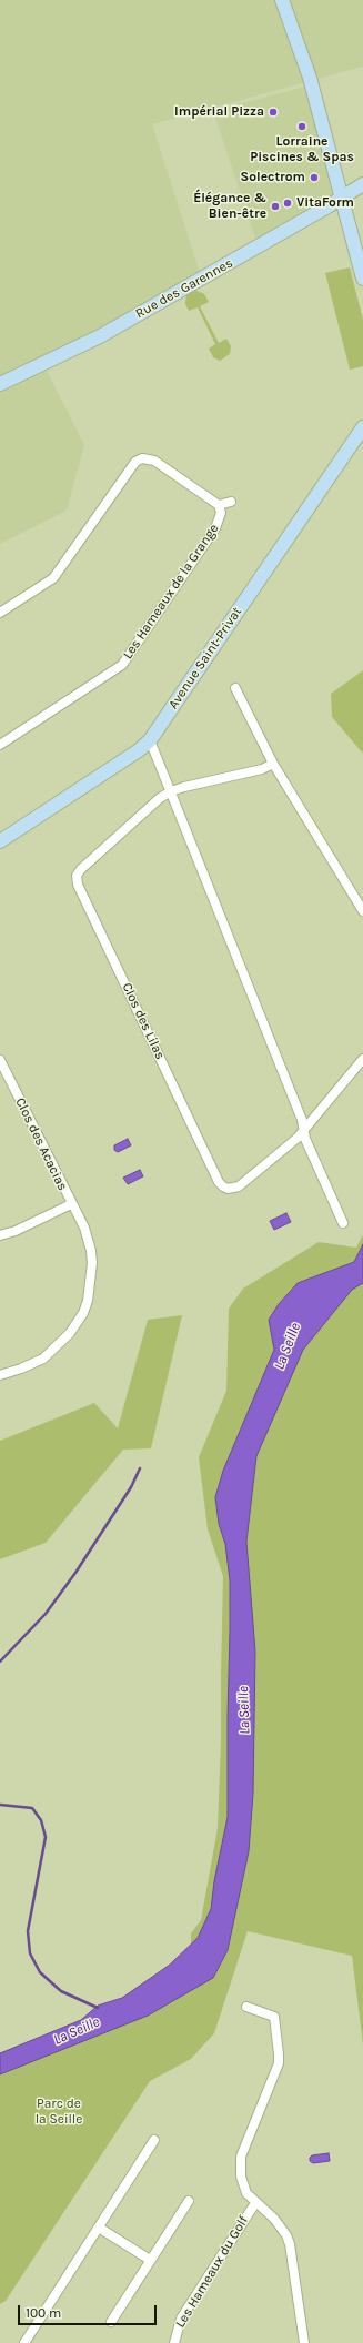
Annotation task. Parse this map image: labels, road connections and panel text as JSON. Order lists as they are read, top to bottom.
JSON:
{
  "streets": {
    "street": [
      "Rue des Garennes",
      "Les Hameaux de la Grange",
      "Avenue Saint-Privat",
      "Clos des Lilas",
      "Clos des Acacias",
      "Les Hameaux du Golf"
    ]
  },
  "water": ["La Seille"],
  "parks": ["Parc de la Seille"],
  "places": [
    "Impérial Pizza",
    "Lorraine Piscines & Spas",
    "Solectrom",
    "VitaForm",
    "Élégance & Bien-être"
  ],
  "scale_bar": "100 m"
}
